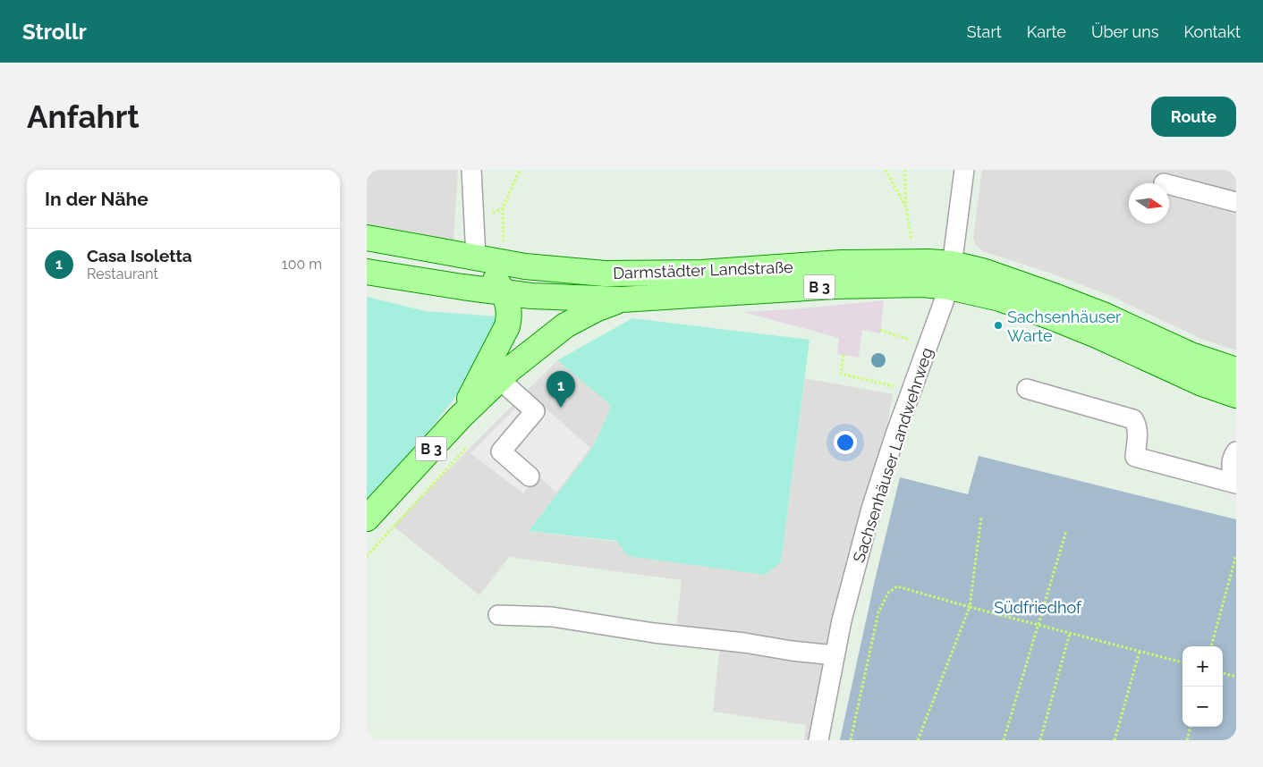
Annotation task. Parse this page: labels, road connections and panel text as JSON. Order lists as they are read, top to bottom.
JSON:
{
  "streets": {
    "main road": ["Darmstädter Landstraße", "B 3"],
    "street": ["Sachsenhäuser Landwehrweg"]
  },
  "crossings": [
    ["Darmstädter Landstraße", "B 3"],
    ["Darmstädter Landstraße", "Sachsenhäuser Landwehrweg"]
  ],
  "parks": ["Südfriedhof"],
  "places": ["Sachsenhäuser Warte"],
  "north": "right",
  "page": {
    "header": "Strollr",
    "nav": [
      "Start",
      "Karte",
      "Über uns",
      "Kontakt"
    ],
    "buttons": "Route",
    "title": "Anfahrt",
    "heading": "In der Nähe",
    "list": [
      {
        "mark": "1",
        "name": "Casa Isoletta",
        "note": "Restaurant",
        "value": "100 m"
      }
    ],
    "pins": "1",
    "map_buttons": ["+", "−"]
  }
}
